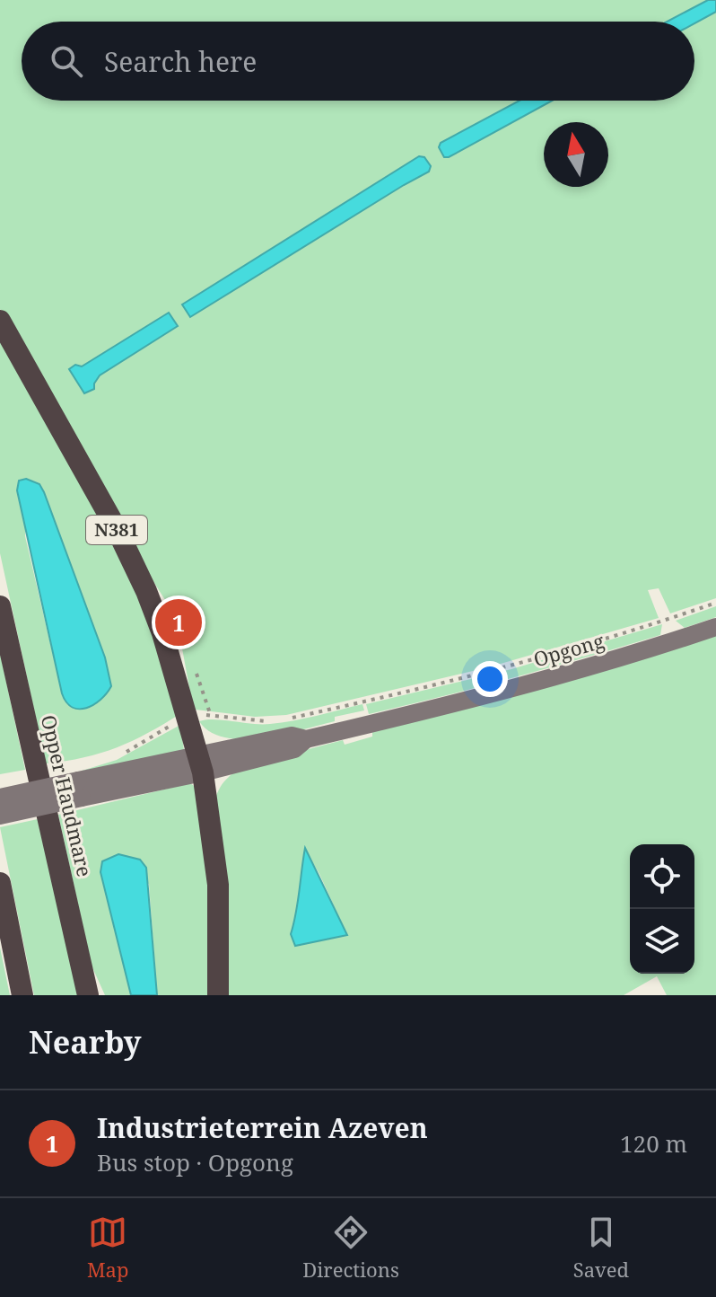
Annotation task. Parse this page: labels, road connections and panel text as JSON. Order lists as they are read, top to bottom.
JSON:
{
  "streets": {
    "highway": ["N381", "Opper Haudmare"],
    "main road": ["Opgong"]
  },
  "crossings": [
    ["N381", "Opgong"]
  ],
  "north": "top",
  "page": {
    "search": "Search here",
    "pins": "1",
    "heading": "Nearby",
    "list": [
      {
        "mark": "1",
        "name": "Industrieterrein Azeven",
        "note": "Bus stop · Opgong",
        "value": "120 m"
      }
    ],
    "nav": ["Map", "Directions", "Saved"]
  }
}
